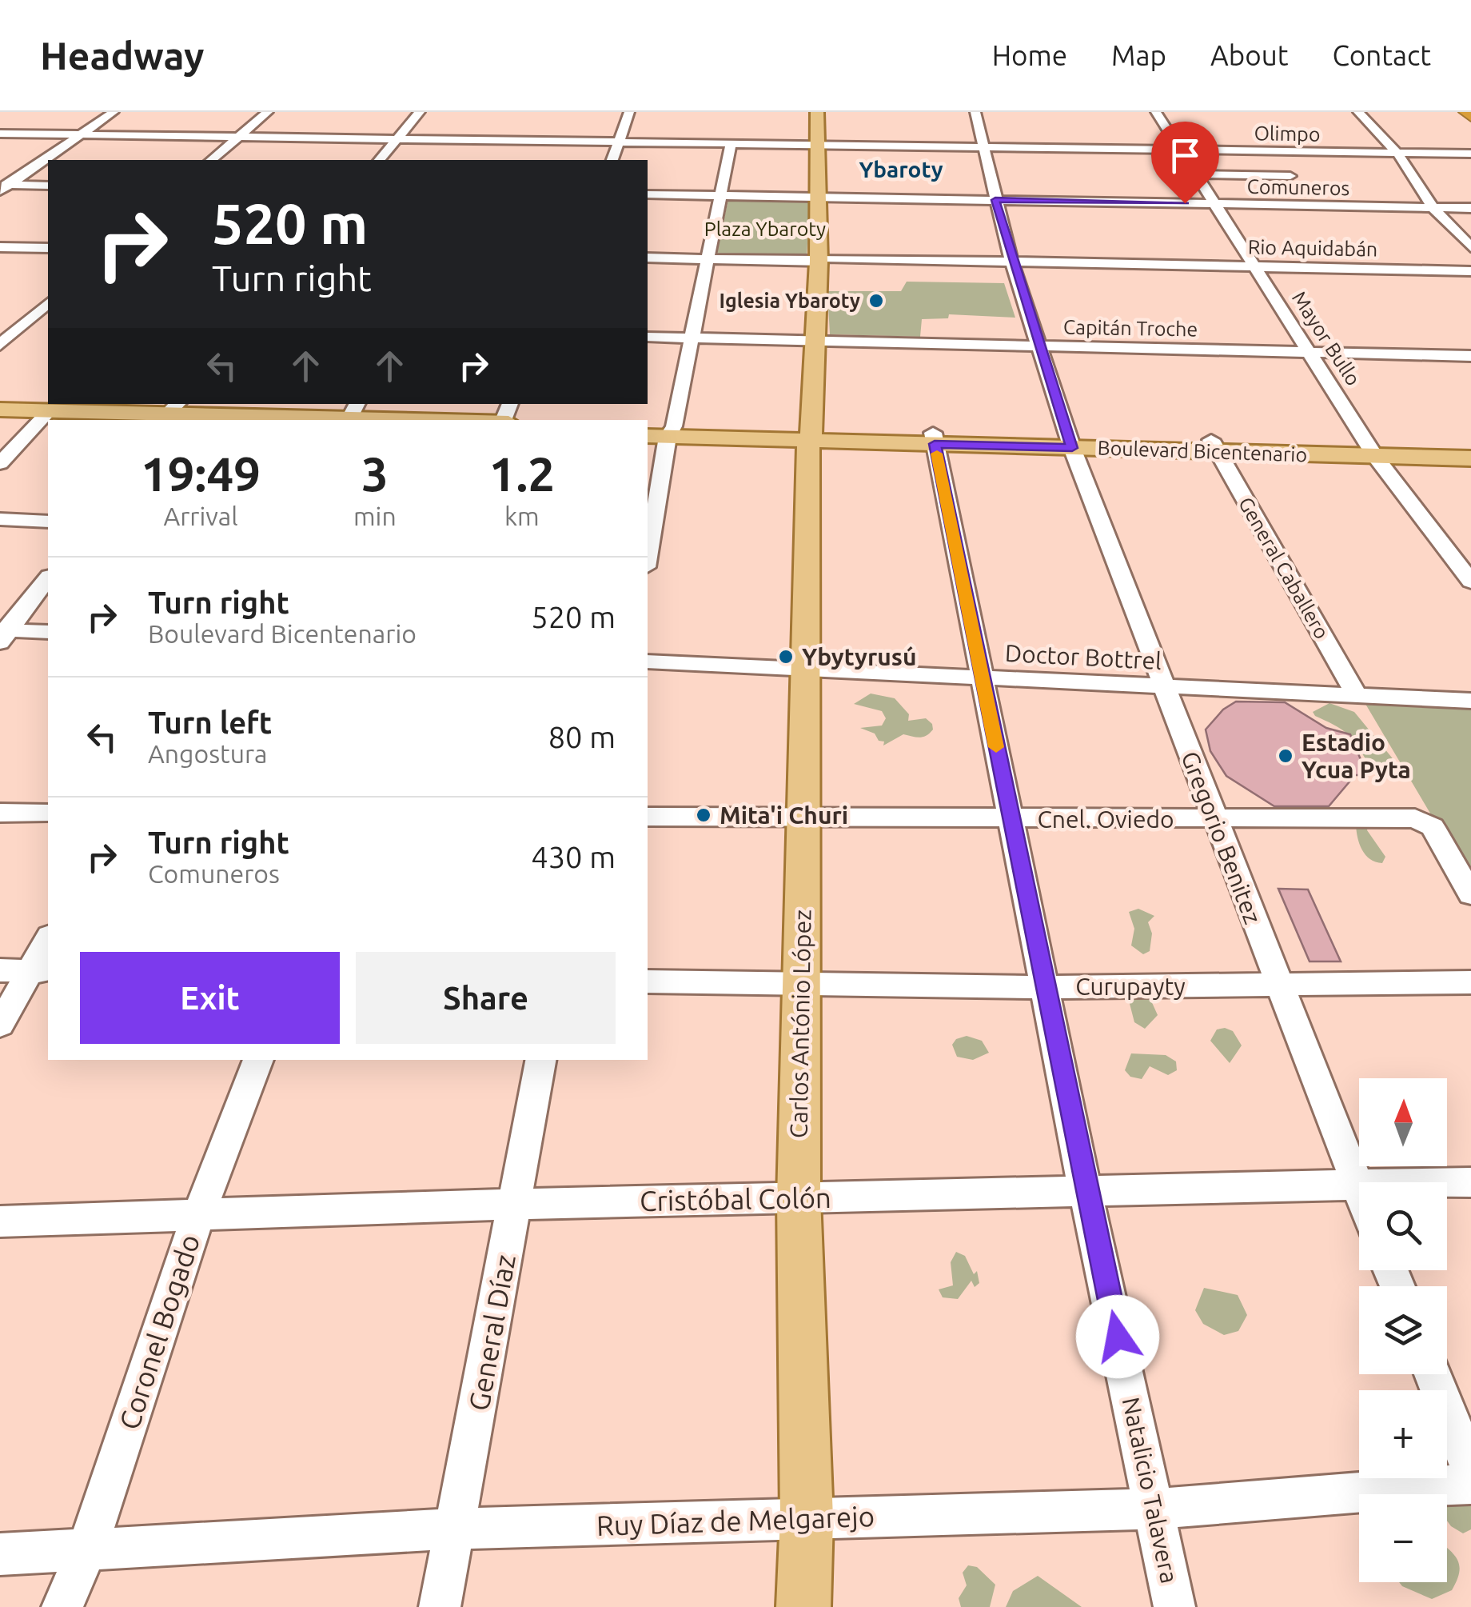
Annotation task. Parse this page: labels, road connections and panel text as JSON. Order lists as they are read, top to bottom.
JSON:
{
  "streets": {
    "main road": ["Boulevard Bicentenario", "Carlos António López"],
    "street": [
      "Olimpo",
      "Comuneros",
      "Rio Aquidabán",
      "Capitán Troche",
      "Mayor Bullo",
      "General Caballero",
      "Doctor Bottrel",
      "Cnel. Oviedo",
      "Gregorio Benitez",
      "Curupayty",
      "Cristóbal Colón",
      "Coronel Bogado",
      "General Díaz",
      "Natalicio Talavera",
      "Ruy Díaz de Melgarejo"
    ]
  },
  "crossings": [
    ["Olimpo", "Mayor Bullo"],
    ["Olimpo", "Gregorio Benitez"],
    ["Olimpo", "Carlos António López"],
    ["Comuneros", "Mayor Bullo"],
    ["Comuneros", "Gregorio Benitez"],
    ["Comuneros", "Carlos António López"],
    ["Rio Aquidabán", "Mayor Bullo"],
    ["Rio Aquidabán", "Gregorio Benitez"],
    ["Rio Aquidabán", "Carlos António López"],
    ["Capitán Troche", "Mayor Bullo"],
    ["Capitán Troche", "Gregorio Benitez"],
    ["Capitán Troche", "Carlos António López"],
    ["Mayor Bullo", "Boulevard Bicentenario"],
    ["Boulevard Bicentenario", "General Caballero"],
    ["Boulevard Bicentenario", "Gregorio Benitez"],
    ["Boulevard Bicentenario", "Carlos António López"],
    ["Boulevard Bicentenario", "Natalicio Talavera"],
    ["General Caballero", "Doctor Bottrel"],
    ["Doctor Bottrel", "Gregorio Benitez"],
    ["Doctor Bottrel", "Carlos António López"],
    ["Doctor Bottrel", "Natalicio Talavera"],
    ["Cnel. Oviedo", "Gregorio Benitez"],
    ["Cnel. Oviedo", "Carlos António López"],
    ["Cnel. Oviedo", "Natalicio Talavera"],
    ["Gregorio Benitez", "Curupayty"],
    ["Gregorio Benitez", "Cristóbal Colón"],
    ["Curupayty", "Carlos António López"],
    ["Curupayty", "Natalicio Talavera"],
    ["Carlos António López", "Cristóbal Colón"],
    ["Carlos António López", "Ruy Díaz de Melgarejo"],
    ["Cristóbal Colón", "Coronel Bogado"],
    ["Cristóbal Colón", "General Díaz"],
    ["Cristóbal Colón", "Natalicio Talavera"],
    ["Coronel Bogado", "Ruy Díaz de Melgarejo"],
    ["General Díaz", "Ruy Díaz de Melgarejo"],
    ["Natalicio Talavera", "Ruy Díaz de Melgarejo"]
  ],
  "districts": ["Ybaroty"],
  "parks": ["Plaza Ybaroty"],
  "places": [
    "Iglesia Ybaroty",
    "Ybytyrusú",
    "Estadio Ycua Pyta",
    "Mita'i Churi"
  ],
  "north": "top",
  "page": {
    "header": "Headway",
    "nav": [
      "Home",
      "Map",
      "About",
      "Contact"
    ],
    "turn": ["520 m", "Turn right"],
    "eta": [
      "19:49",
      "Arrival",
      "3",
      "min",
      "1.2",
      "km"
    ],
    "list": [
      {
        "name": "Turn right",
        "note": "Boulevard Bicentenario",
        "value": "520 m"
      },
      {
        "name": "Turn left",
        "note": "Angostura",
        "value": "80 m"
      },
      {
        "name": "Turn right",
        "note": "Comuneros",
        "value": "430 m"
      }
    ],
    "buttons": ["Exit", "Share"],
    "map_buttons": ["+", "−"]
  }
}
